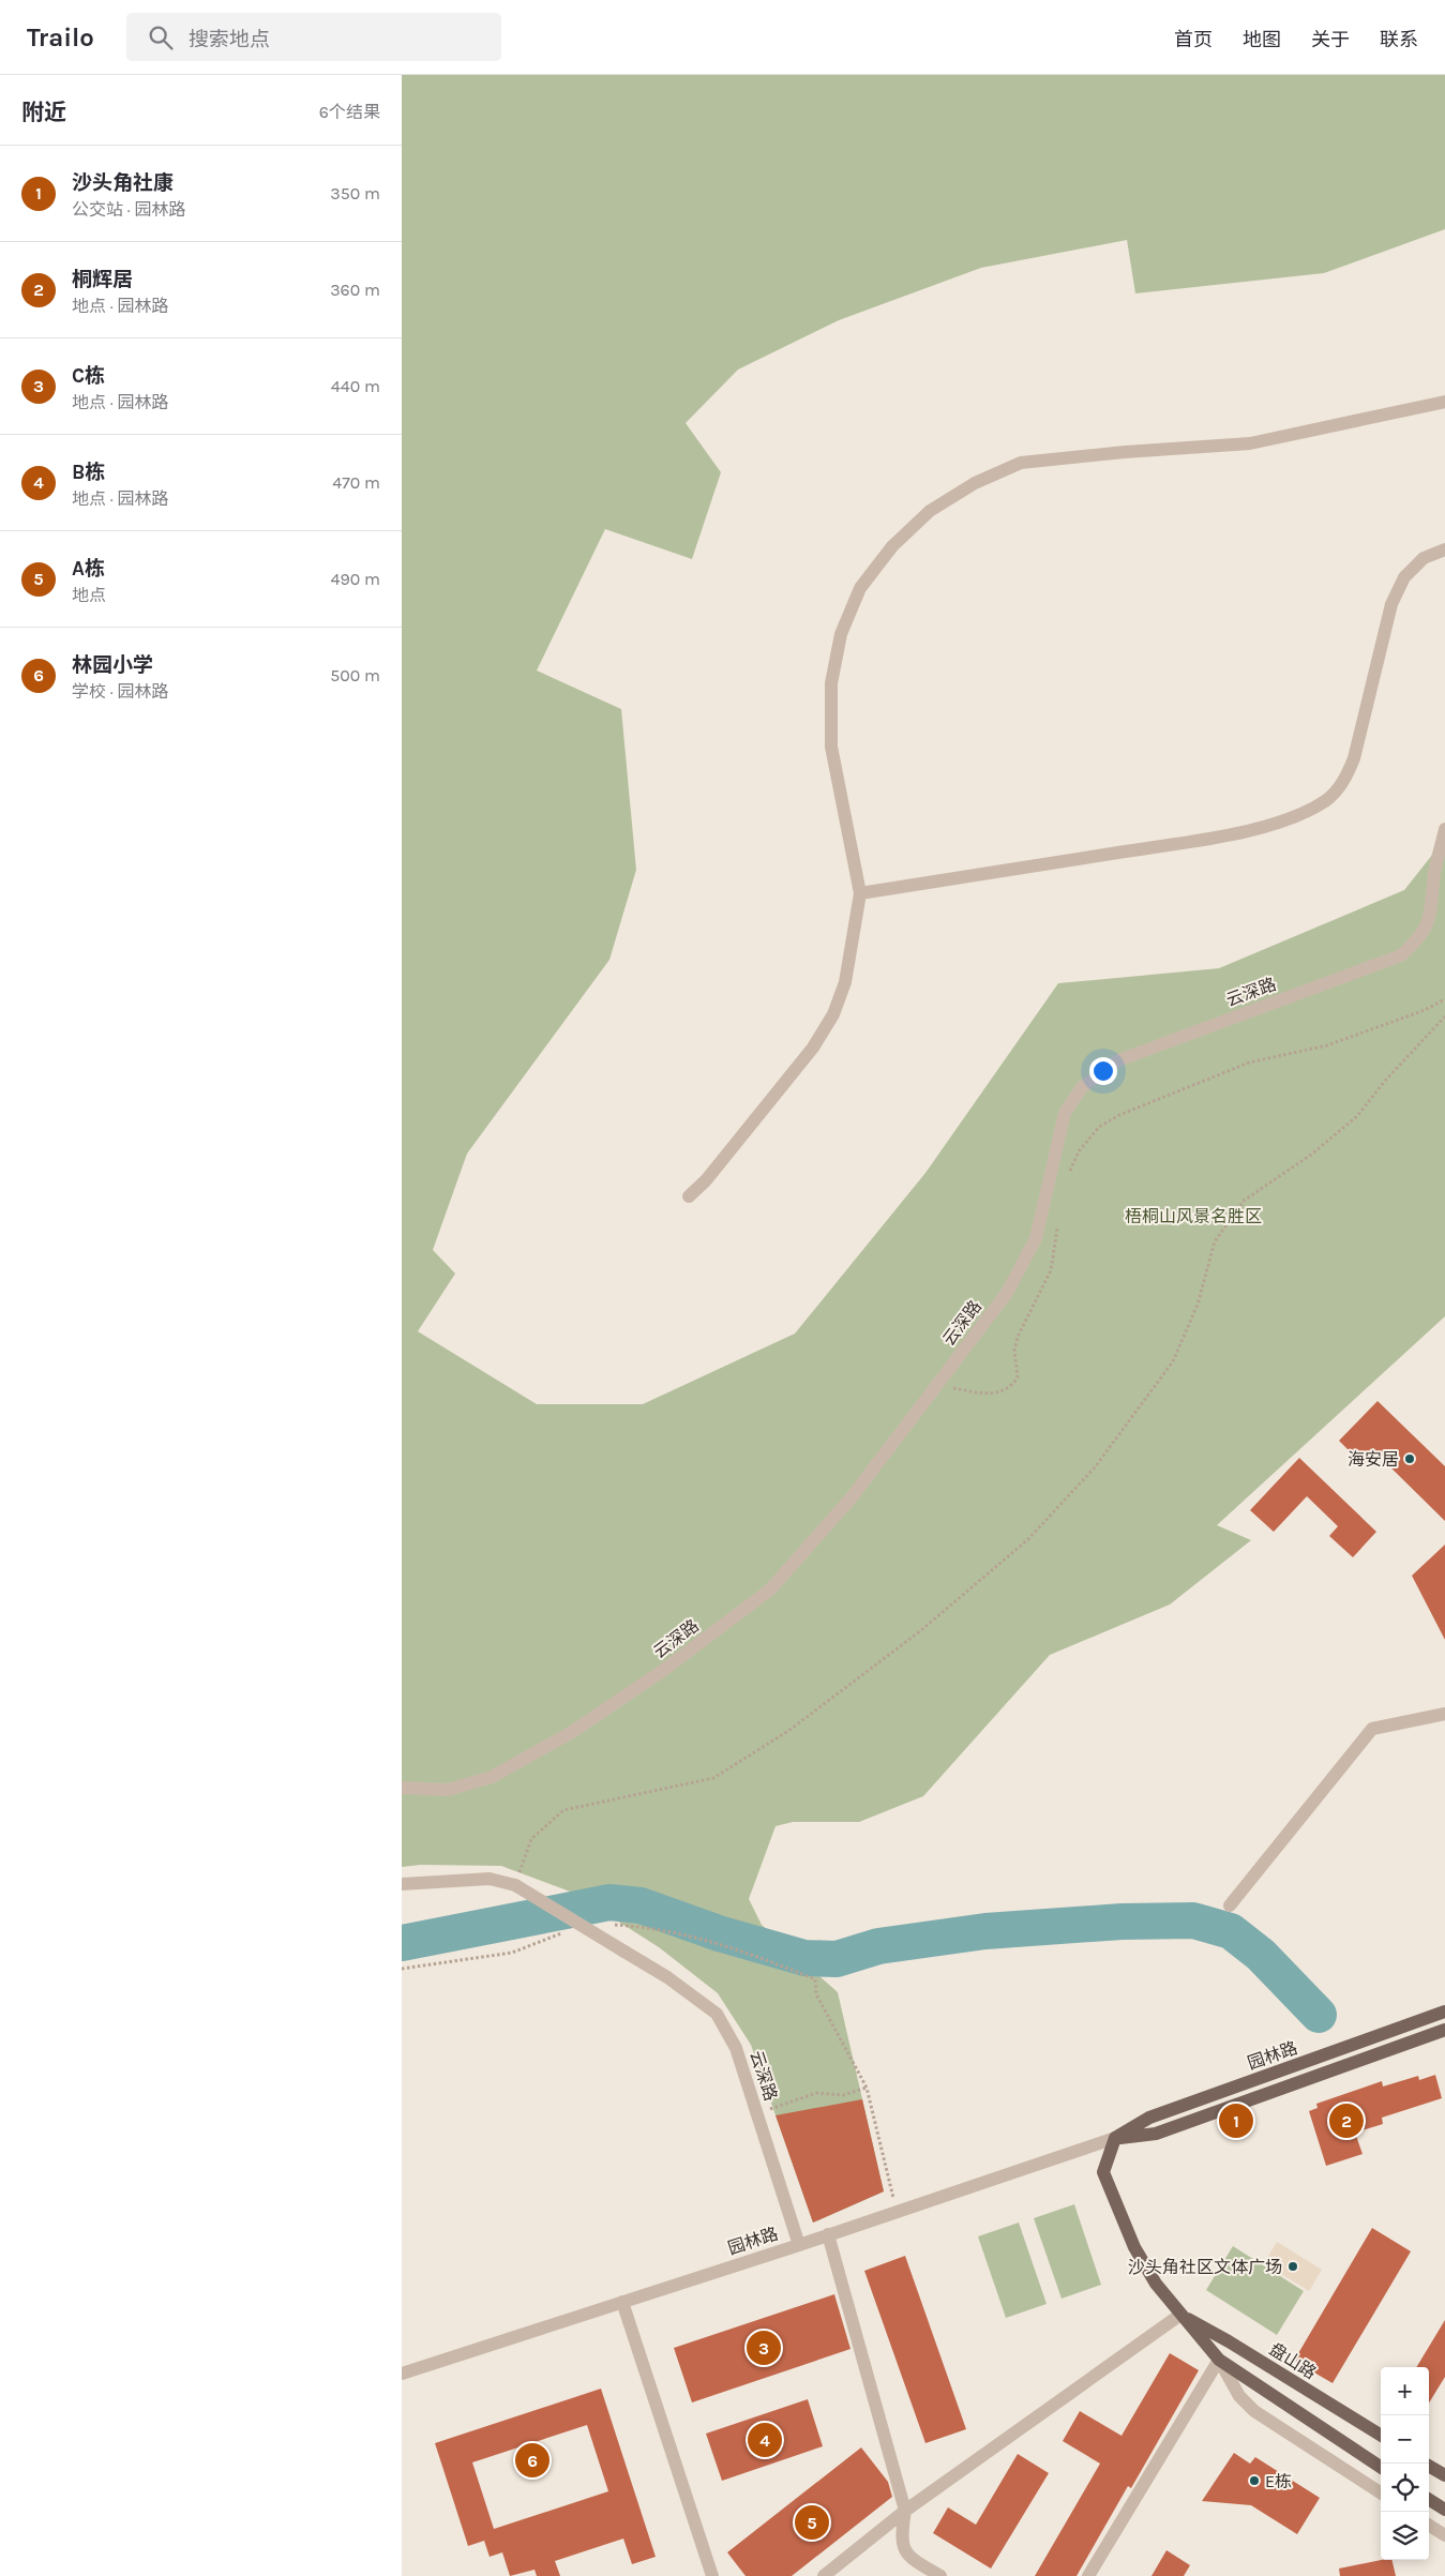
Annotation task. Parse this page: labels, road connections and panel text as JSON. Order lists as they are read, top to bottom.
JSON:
{
  "streets": {
    "main road": ["园林路", "盘山路"],
    "street": ["云深路"]
  },
  "crossings": [
    ["云深路", "园林路"],
    ["园林路", "盘山路"]
  ],
  "parks": ["梧桐山风景名胜区"],
  "places": ["海安居", "沙头角社区文体广场", "E栋"],
  "page": {
    "header": "Trailo",
    "search": "搜索地点",
    "nav": [
      "首页",
      "地图",
      "关于",
      "联系"
    ],
    "heading": ["附近", "6个结果"],
    "list": [
      {
        "mark": "1",
        "name": "沙头角社康",
        "note": "公交站 · 园林路",
        "value": "350 m"
      },
      {
        "mark": "2",
        "name": "桐辉居",
        "note": "地点 · 园林路",
        "value": "360 m"
      },
      {
        "mark": "3",
        "name": "C栋",
        "note": "地点 · 园林路",
        "value": "440 m"
      },
      {
        "mark": "4",
        "name": "B栋",
        "note": "地点 · 园林路",
        "value": "470 m"
      },
      {
        "mark": "5",
        "name": "A栋",
        "note": "地点",
        "value": "490 m"
      },
      {
        "mark": "6",
        "name": "林园小学",
        "note": "学校 · 园林路",
        "value": "500 m"
      }
    ],
    "pins": [
      "1",
      "2",
      "3",
      "4",
      "6",
      "5"
    ],
    "map_buttons": ["+", "−"]
  }
}
